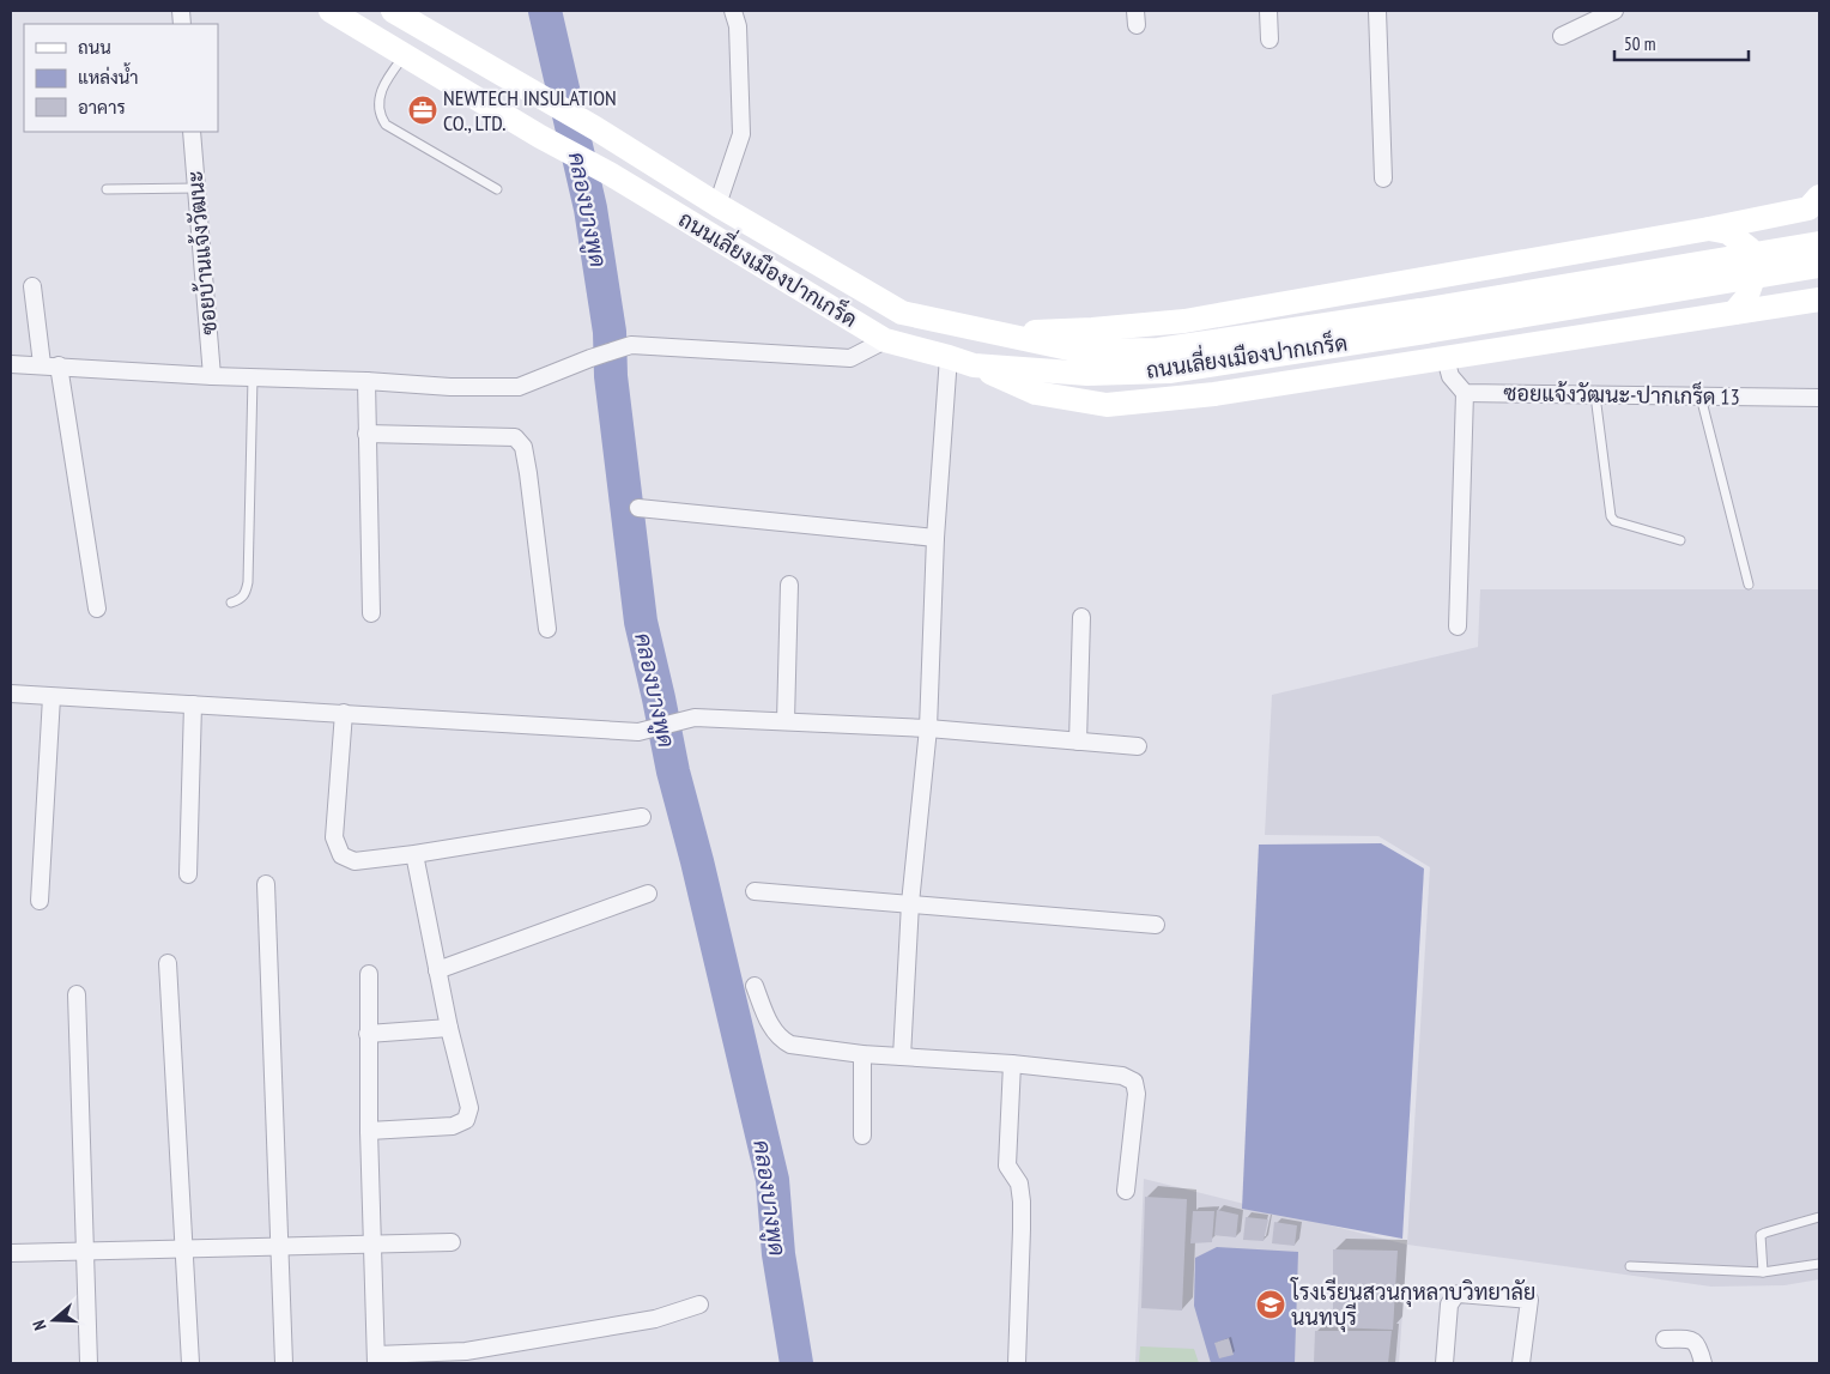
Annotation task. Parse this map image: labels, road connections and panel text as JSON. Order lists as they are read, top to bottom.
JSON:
{
  "streets": {
    "main road": ["ถนนเลี่ยงเมืองปากเกร็ด"],
    "street": ["ซอยบ้านแจ้งวัฒนะ", "ซอยแจ้งวัฒนะ-ปากเกร็ด 13"]
  },
  "water": ["คลองบางพูด"],
  "places": {
    "office": ["NEWTECH INSULATION CO., LTD."],
    "school or university": ["โรงเรียนสวนกุหลาบวิทยาลัย นนทบุรี"]
  },
  "legend": ["ถนน", "แหล่งน้ำ", "อาคาร"],
  "scale_bar": "50 m",
  "north": "left"
}
